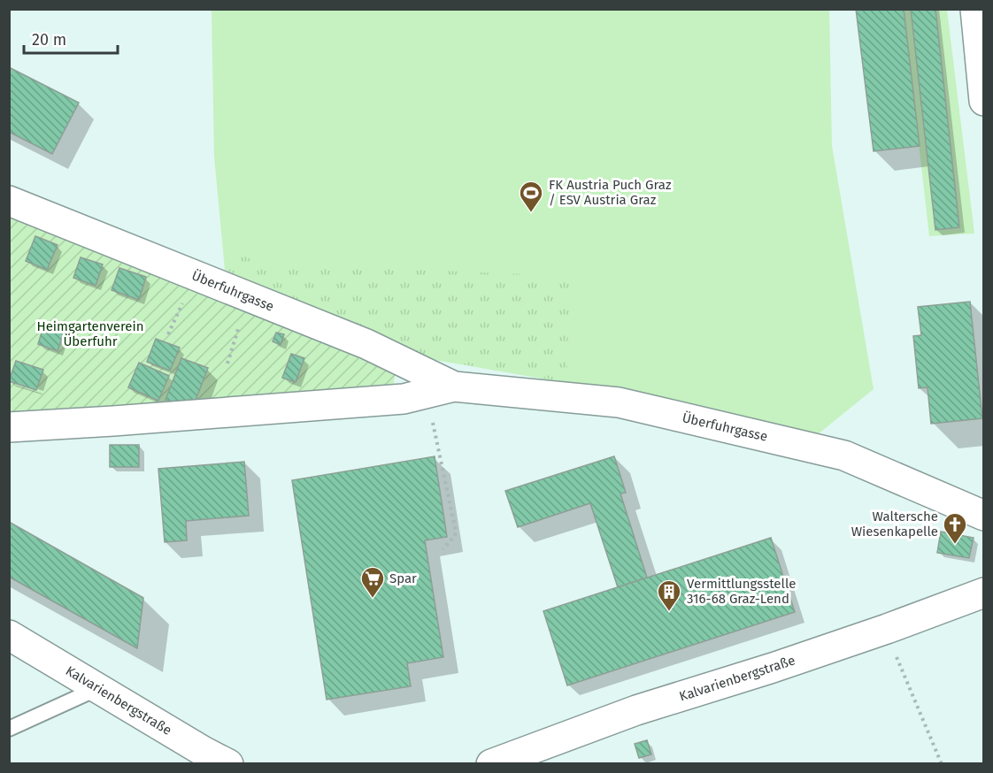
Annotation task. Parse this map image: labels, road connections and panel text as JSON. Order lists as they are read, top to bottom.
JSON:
{
  "streets": {
    "street": ["Überfuhrgasse", "Kalvarienbergstraße"]
  },
  "parks": ["Heimgartenverein Überfuhr"],
  "places": {
    "sports": ["FK Austria Puch Graz / ESV Austria Graz"],
    "church": ["Waltersche Wiesenkapelle"],
    "supermarket": ["Spar"],
    "building": ["Vermittlungsstelle 316-68 Graz-Lend"]
  },
  "scale_bar": "20 m"
}
